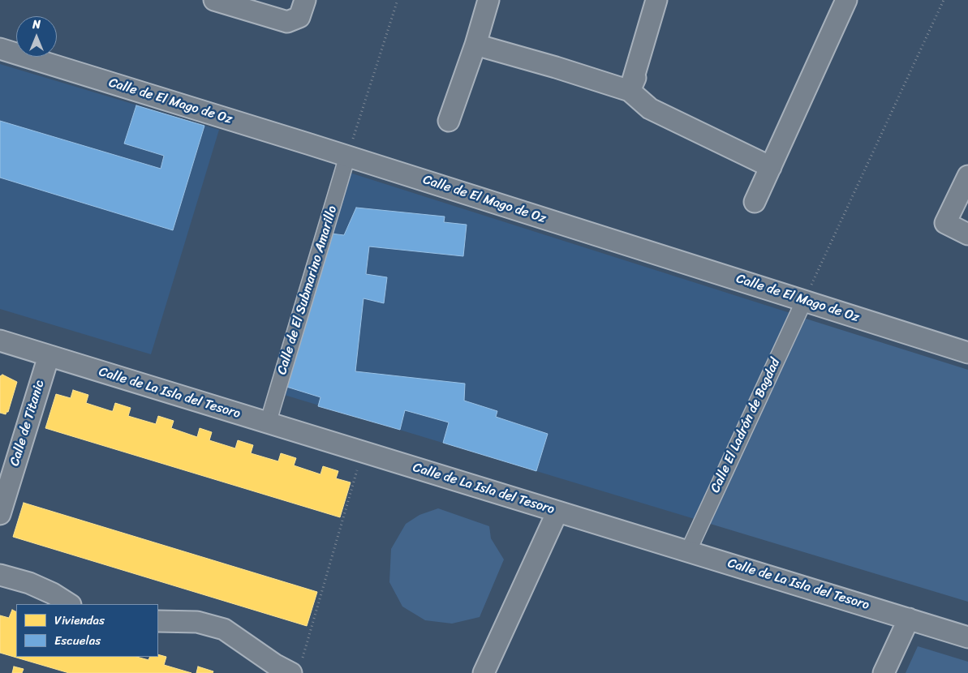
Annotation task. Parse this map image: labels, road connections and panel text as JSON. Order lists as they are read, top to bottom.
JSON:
{
  "streets": {
    "street": [
      "Calle de El Mago de Oz",
      "Calle de El Submarino Amarillo",
      "Calle de La Isla del Tesoro",
      "Calle de Titanic",
      "Calle El Ladrón de Bagdad"
    ]
  },
  "crossings": [
    ["Calle de El Mago de Oz", "Calle de El Submarino Amarillo"],
    ["Calle de El Mago de Oz", "Calle El Ladrón de Bagdad"],
    ["Calle de El Submarino Amarillo", "Calle de La Isla del Tesoro"],
    ["Calle de La Isla del Tesoro", "Calle de Titanic"],
    ["Calle de La Isla del Tesoro", "Calle El Ladrón de Bagdad"]
  ],
  "legend": ["Viviendas", "Escuelas"],
  "north": "top"
}
